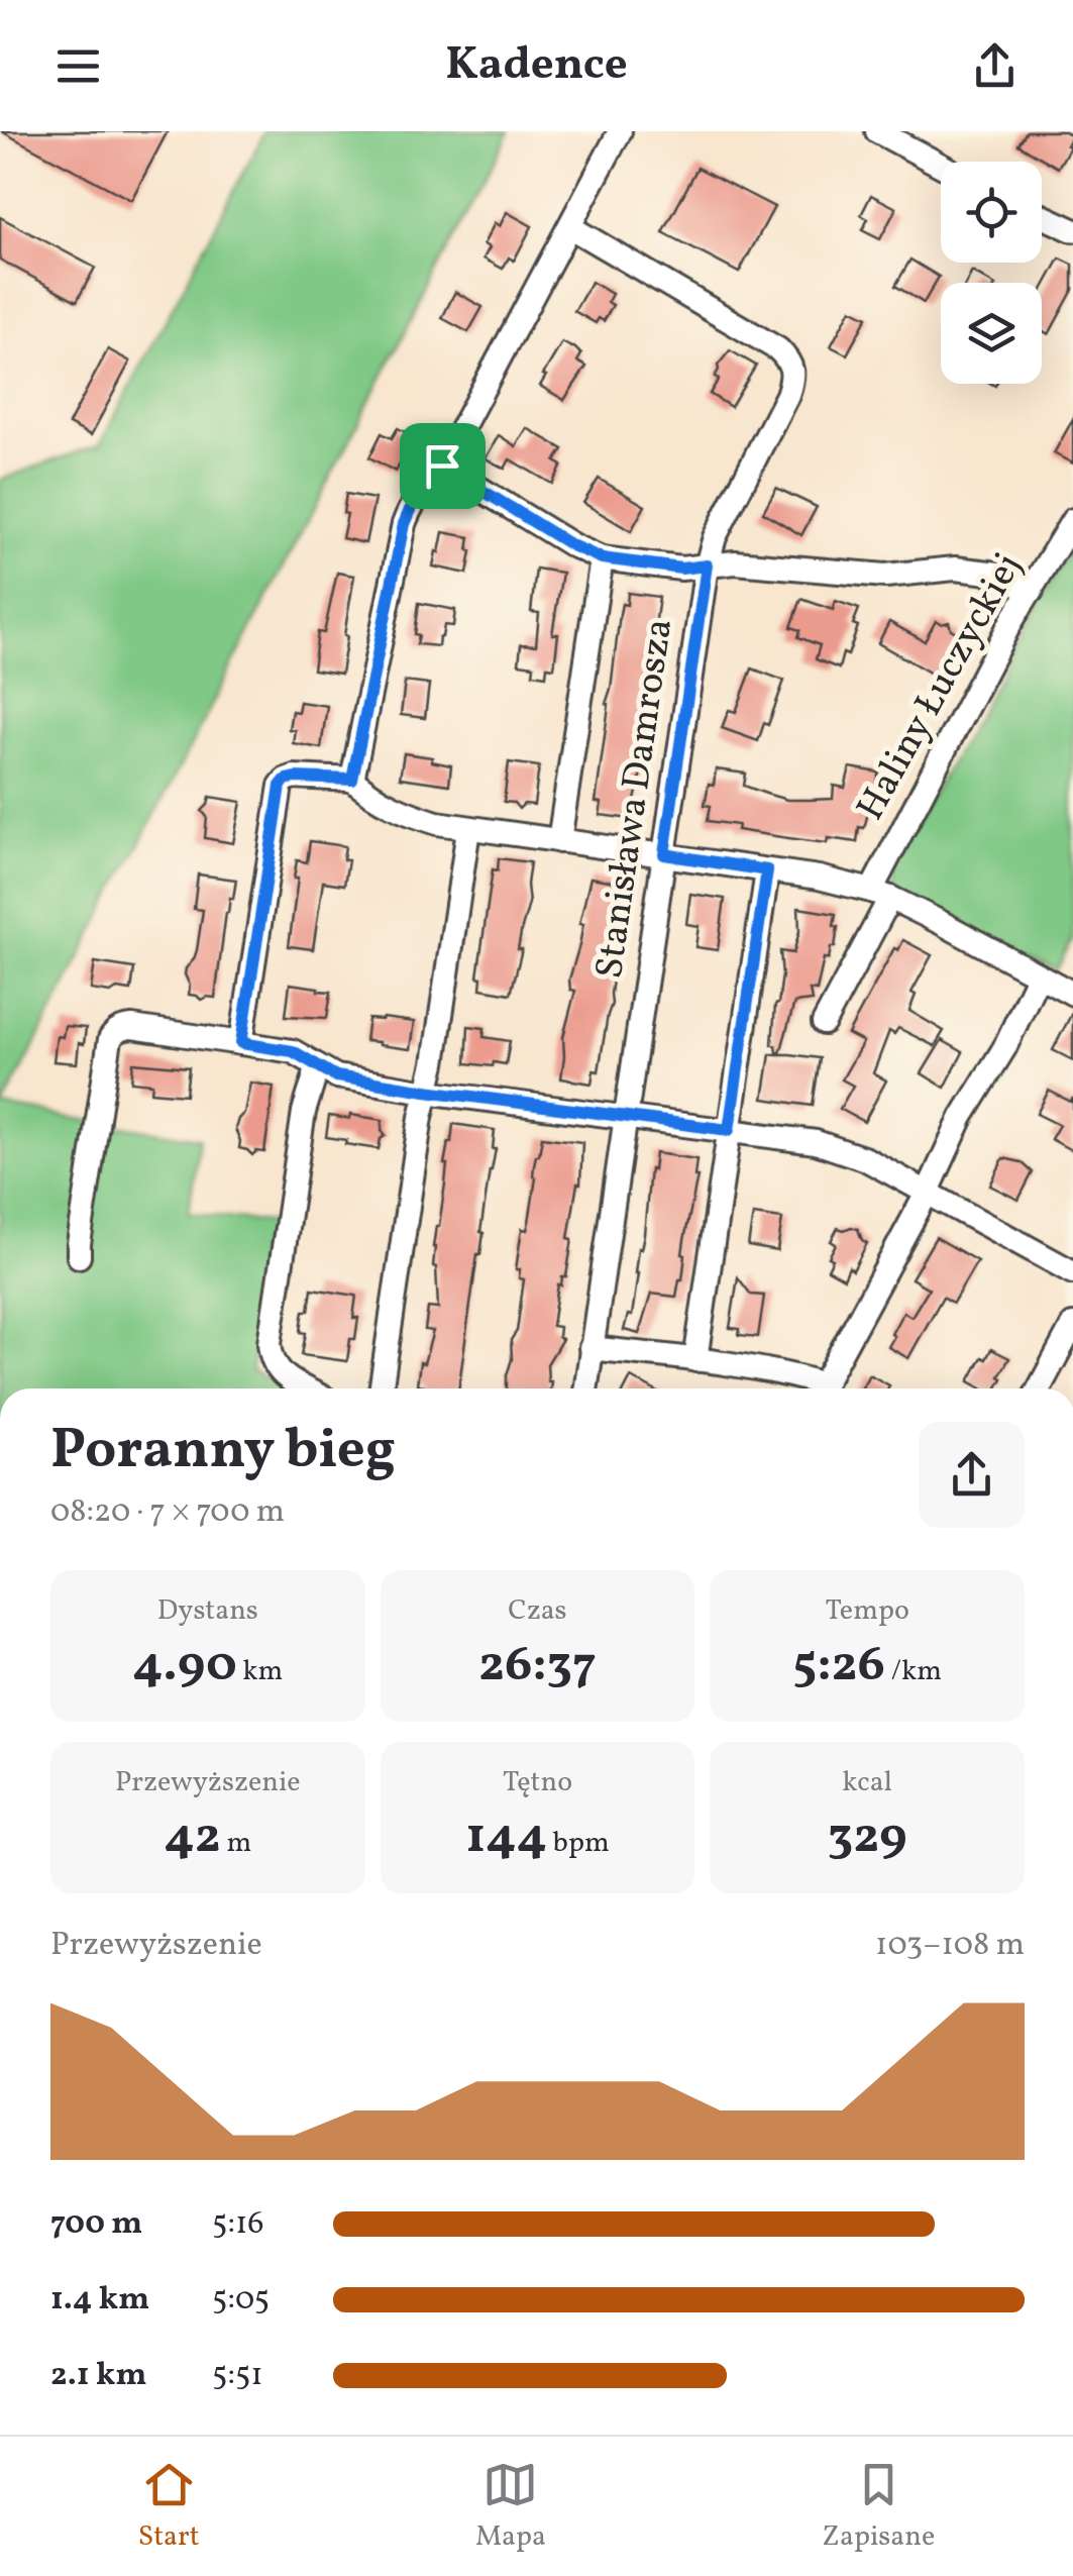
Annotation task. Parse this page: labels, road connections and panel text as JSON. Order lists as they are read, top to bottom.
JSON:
{
  "streets": {
    "street": ["Haliny Łuczyckiej", "Stanisława Damrosza"]
  },
  "page": {
    "header": "Kadence",
    "heading": ["Poranny bieg", "08:20 · 7 × 700 m"],
    "stats": [
      ["Dystans", "4.90 km"],
      ["Czas", "26:37"],
      ["Tempo", "5:26 /km"],
      ["Przewyższenie", "42 m"],
      ["Tętno", "144 bpm"],
      ["kcal", "329"]
    ],
    "chart": ["Przewyższenie", "103–108 m"],
    "list": [
      {
        "name": "700 m",
        "note": "5:16"
      },
      {
        "name": "1.4 km",
        "note": "5:05"
      },
      {
        "name": "2.1 km",
        "note": "5:51"
      }
    ],
    "tabs": ["Start", "Mapa", "Zapisane"]
  }
}
